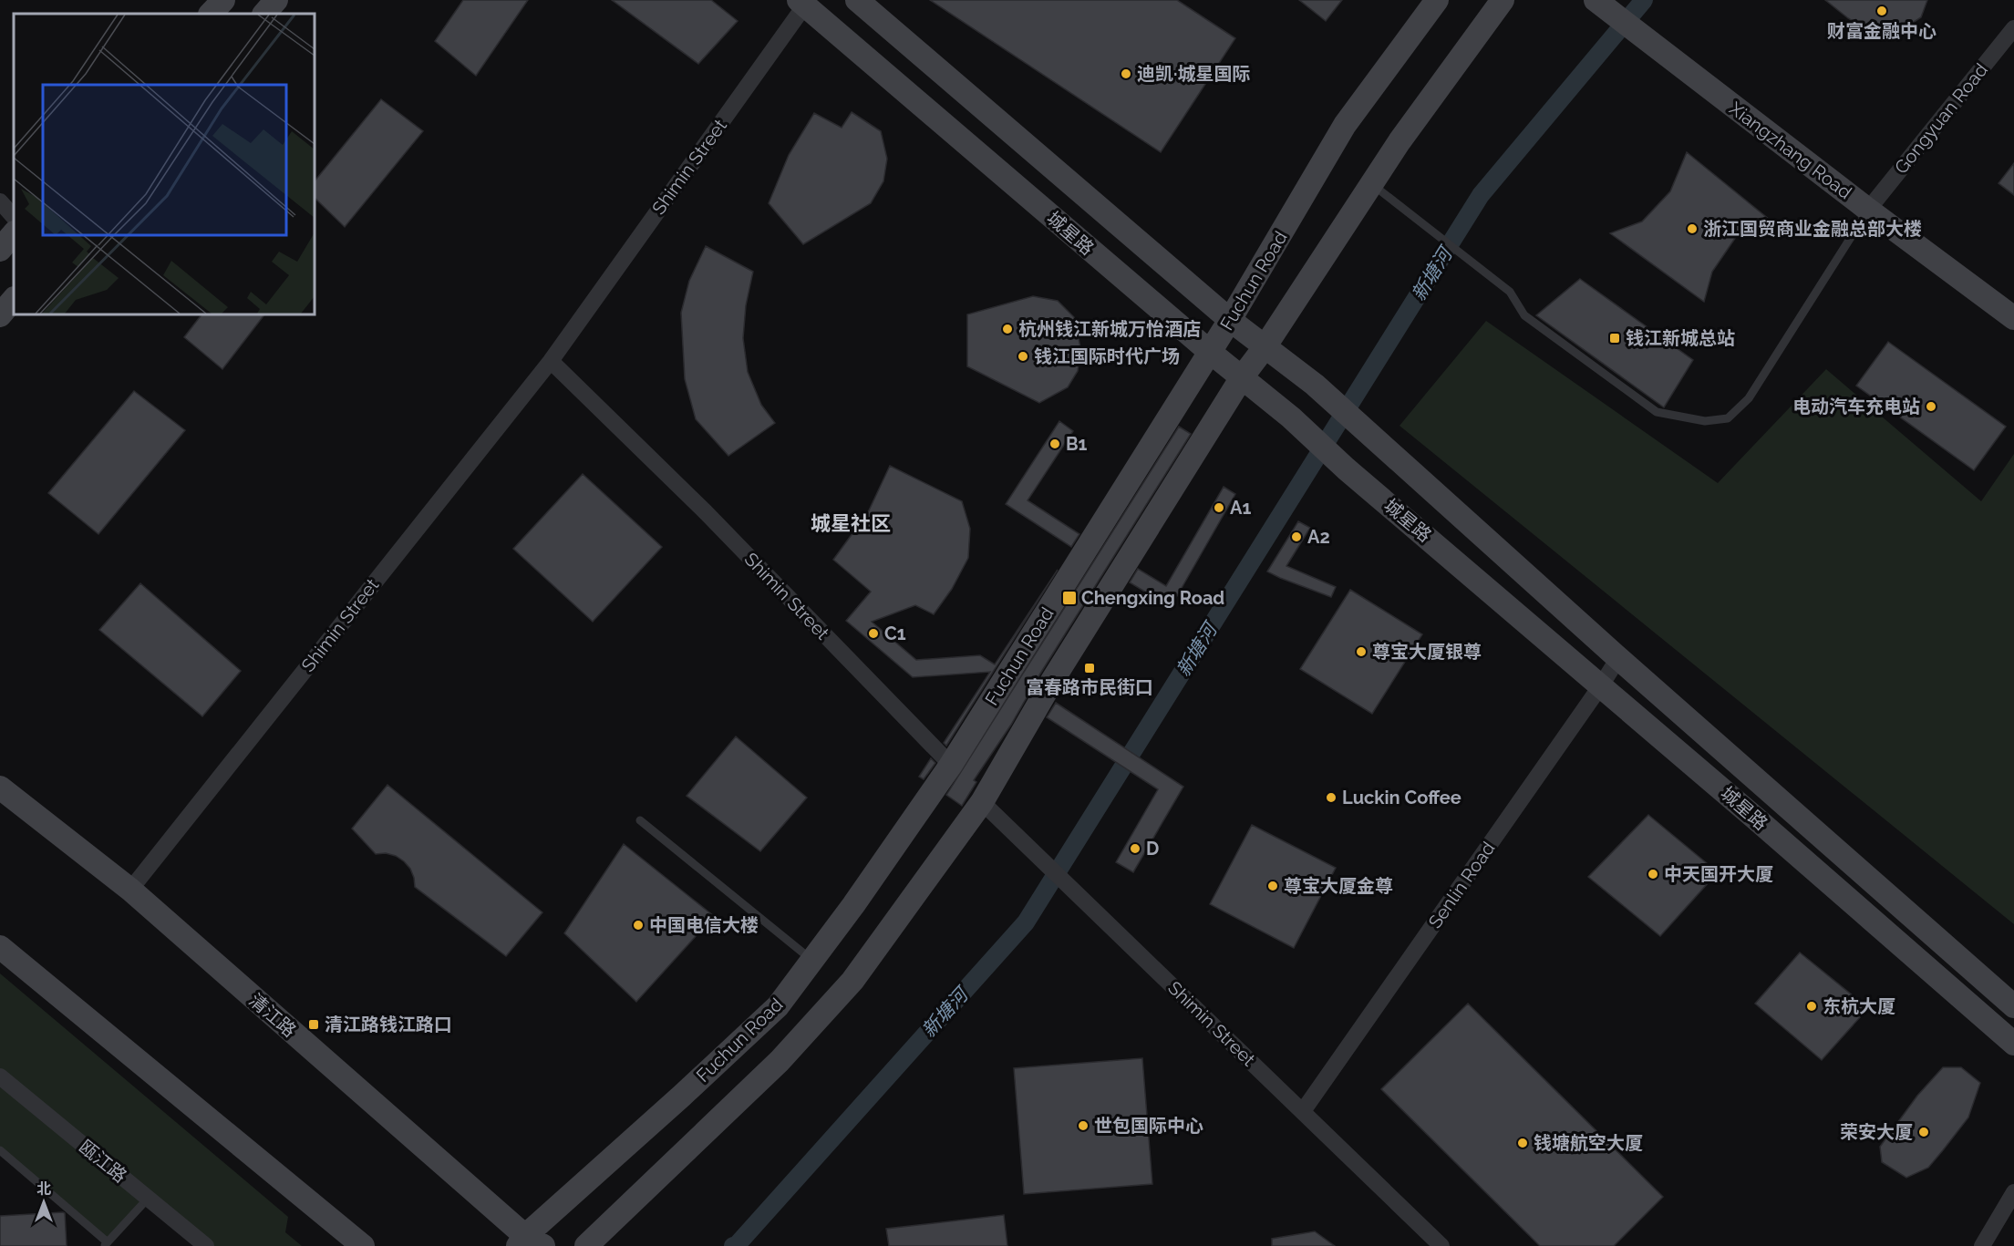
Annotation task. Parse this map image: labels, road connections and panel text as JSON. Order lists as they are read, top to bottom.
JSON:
{
  "streets": {
    "main road": [
      "Xiangzhang Road",
      "城星路",
      "Fuchun Road",
      "清江路"
    ],
    "street": [
      "Gongyuan Road",
      "Shimin Street",
      "Senlin Road",
      "瓯江路"
    ]
  },
  "crossings": [
    ["Gongyuan Road", "Xiangzhang Road"],
    ["Shimin Street", "城星路"],
    ["Shimin Street", "Fuchun Road"],
    ["Shimin Street", "Senlin Road"],
    ["Shimin Street", "清江路"],
    ["城星路", "Fuchun Road"],
    ["城星路", "Senlin Road"],
    ["Fuchun Road", "清江路"]
  ],
  "districts": ["城星社区"],
  "water": ["新塘河"],
  "places": {
    "other": [
      "财富金融中心",
      "迪凯·城星国际",
      "浙江国贸商业金融总部大楼",
      "杭州钱江新城万怡酒店",
      "钱江国际时代广场",
      "电动汽车充电站",
      "B1",
      "A1",
      "A2",
      "C1",
      "尊宝大厦银尊",
      "Luckin Coffee",
      "D",
      "中天国开大厦",
      "尊宝大厦金尊",
      "中国电信大楼",
      "东杭大厦",
      "世包国际中心",
      "荣安大厦",
      "钱塘航空大厦"
    ],
    "transit": [
      "钱江新城总站",
      "Chengxing Road",
      "富春路市民街口",
      "清江路钱江路口"
    ]
  },
  "north": "top"
}
